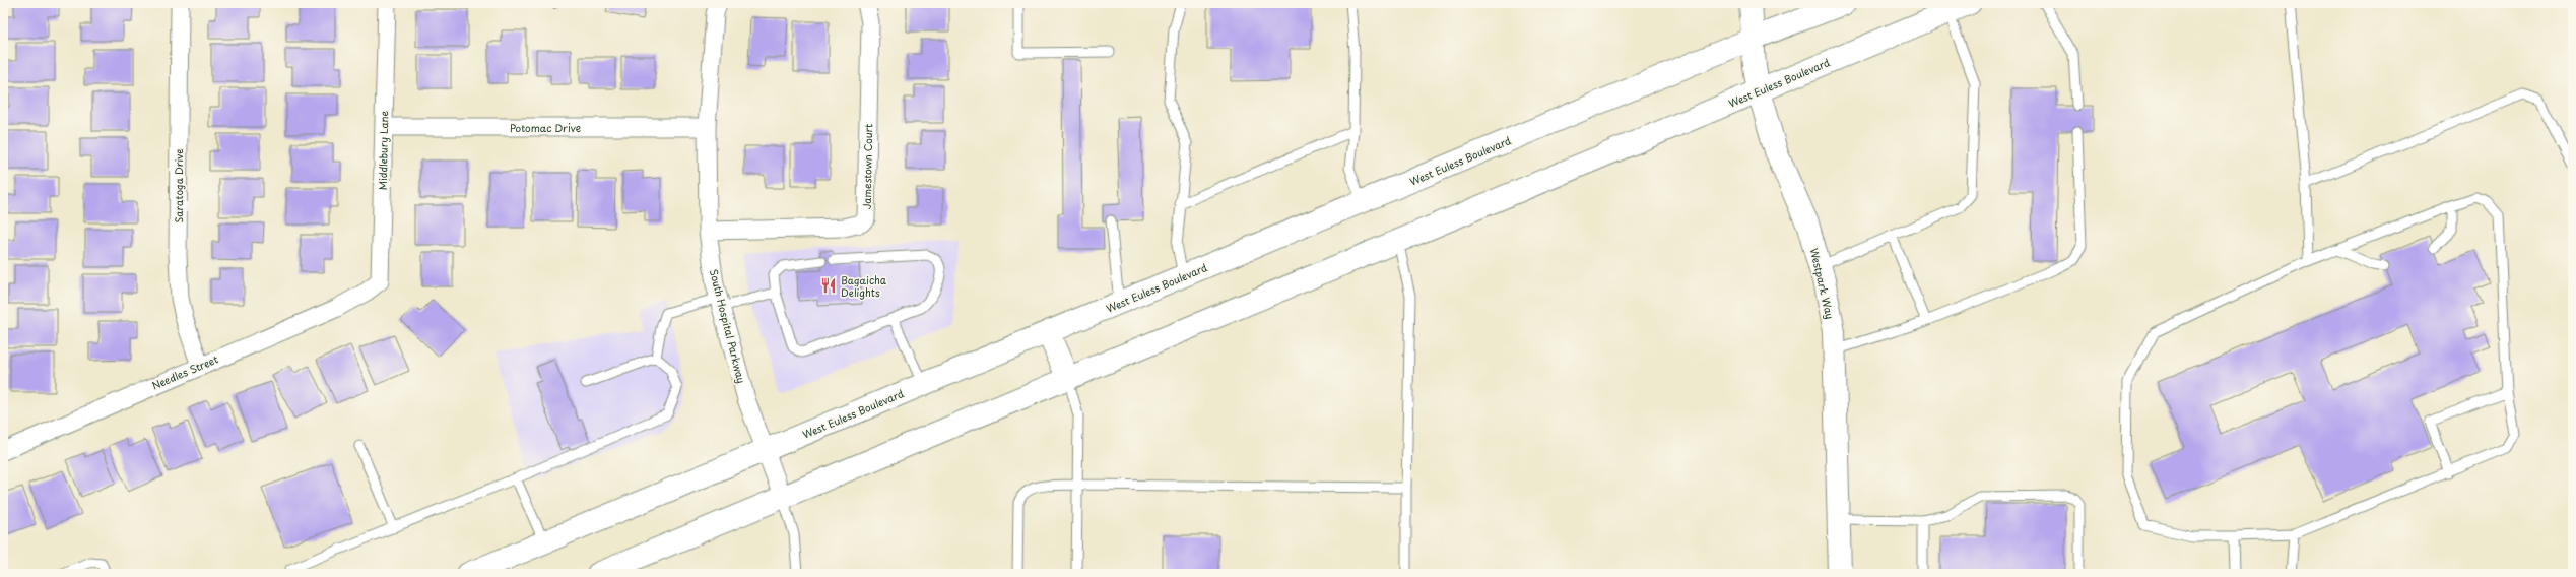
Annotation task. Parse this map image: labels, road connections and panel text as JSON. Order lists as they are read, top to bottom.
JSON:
{
  "streets": {
    "main road": ["West Euless Boulevard", "Westpark Way"],
    "street": [
      "Potomac Drive",
      "Middlebury Lane",
      "Jamestown Court",
      "Saratoga Drive",
      "South Hospital Parkway",
      "Needles Street"
    ]
  },
  "crossings": [
    ["West Euless Boulevard", "Westpark Way"],
    ["West Euless Boulevard", "South Hospital Parkway"],
    ["Potomac Drive", "Middlebury Lane"],
    ["Potomac Drive", "South Hospital Parkway"],
    ["Middlebury Lane", "Needles Street"],
    ["Jamestown Court", "South Hospital Parkway"],
    ["Saratoga Drive", "Needles Street"]
  ],
  "places": {
    "restaurant": ["Bagaicha Delights"]
  }
}
